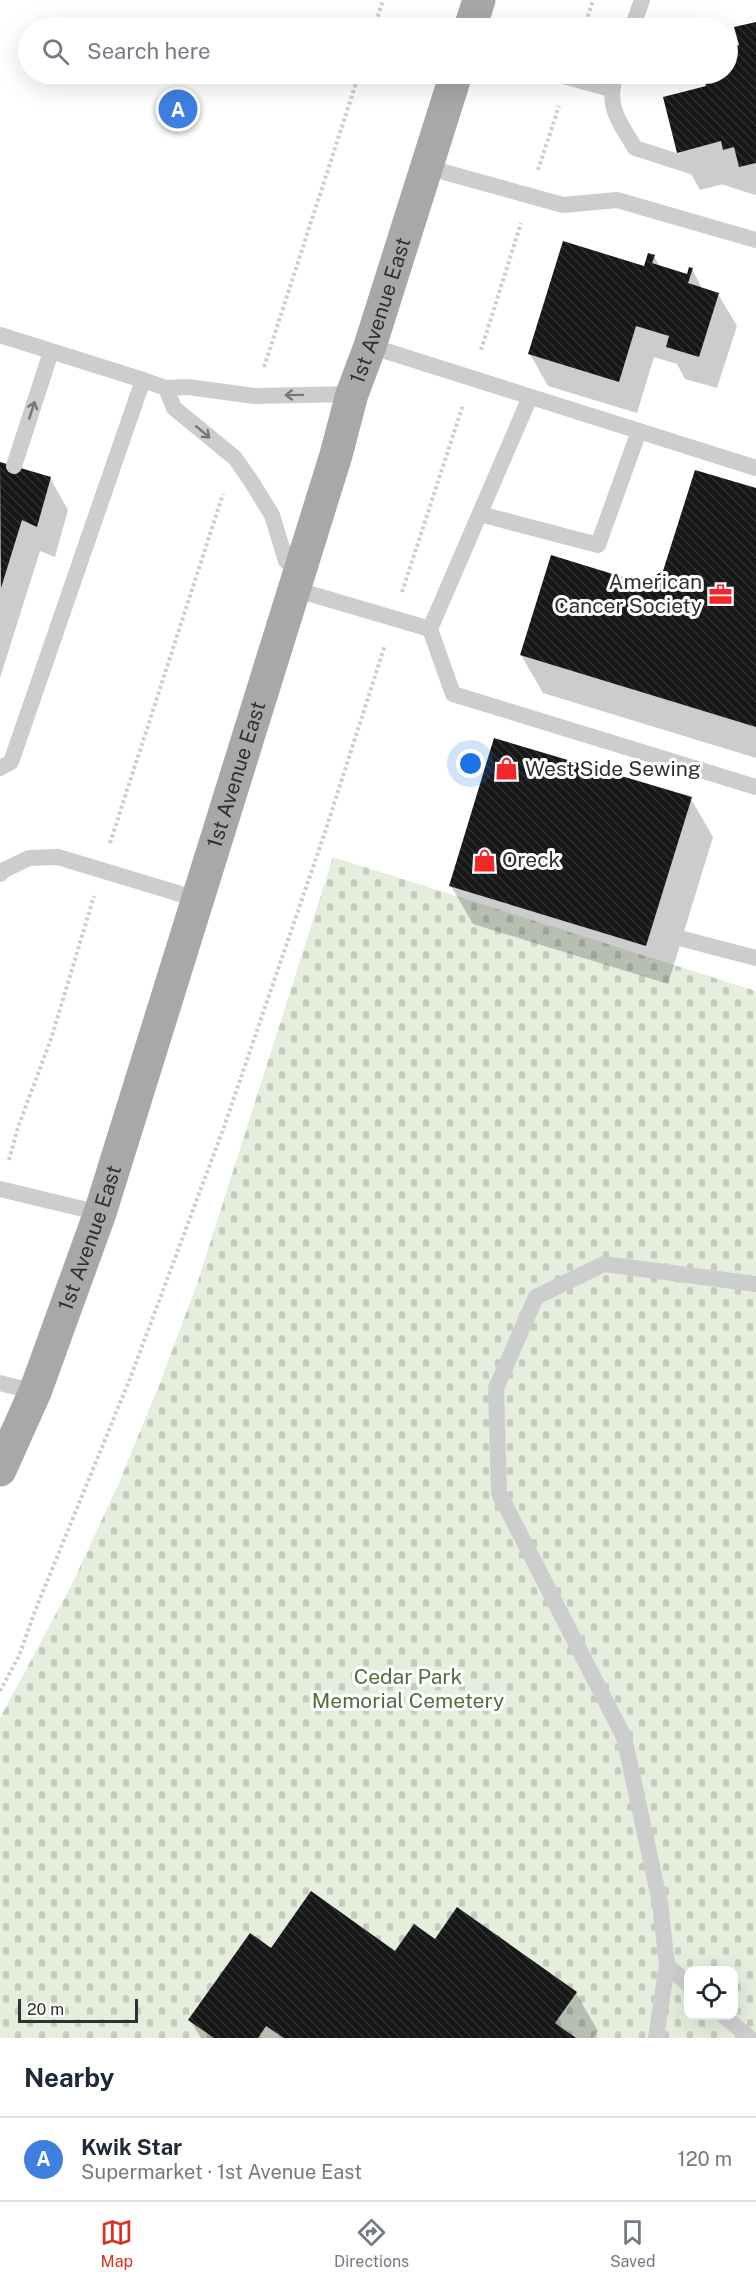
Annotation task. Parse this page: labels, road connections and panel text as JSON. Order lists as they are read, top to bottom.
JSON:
{
  "streets": {
    "main road": ["1st Avenue East"]
  },
  "parks": ["Cedar Park Memorial Cemetery"],
  "places": {
    "office": ["American Cancer Society"],
    "shop": ["West Side Sewing", "Oreck"]
  },
  "scale_bar": "20 m",
  "page": {
    "search": "Search here",
    "pins": "A",
    "scale": "20 m",
    "heading": "Nearby",
    "list": [
      {
        "mark": "A",
        "name": "Kwik Star",
        "note": "Supermarket · 1st Avenue East",
        "value": "120 m"
      }
    ],
    "nav": ["Map", "Directions", "Saved"]
  }
}
